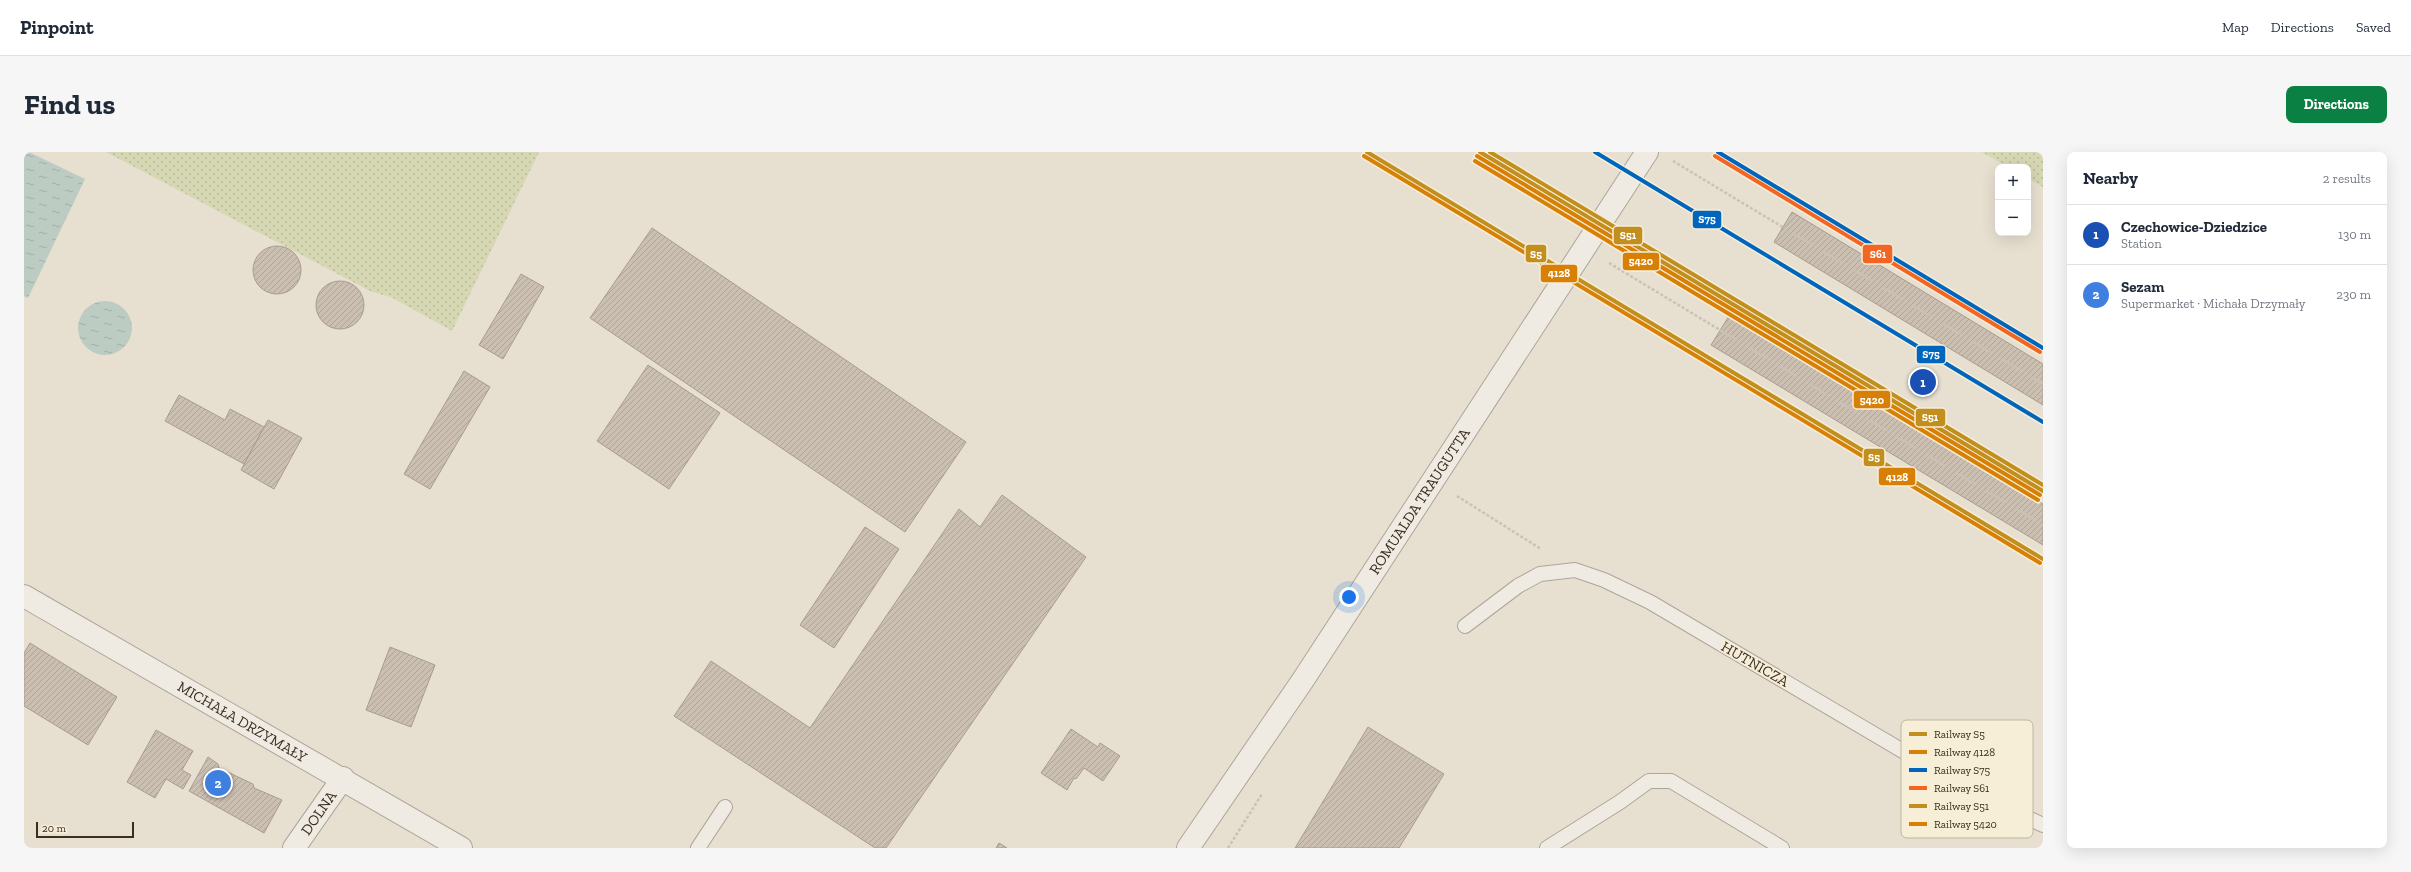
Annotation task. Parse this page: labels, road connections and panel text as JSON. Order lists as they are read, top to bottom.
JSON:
{
  "streets": {
    "street": ["ROMUALDA TRAUGUTTA", "MICHAŁA DRZYMAŁY", "DOLNA"],
    "lane": ["HUTNICZA"]
  },
  "crossings": [
    ["MICHAŁA DRZYMAŁY", "DOLNA"]
  ],
  "lines": [
    "rail line S5",
    "rail line S75",
    "rail line S51",
    "rail line 4128",
    "rail line S61",
    "rail line 5420"
  ],
  "legend": [
    "Railway S5",
    "Railway 4128",
    "Railway S75",
    "Railway S61",
    "Railway S51",
    "Railway 5420"
  ],
  "scale_bar": "20 m",
  "page": {
    "header": "Pinpoint",
    "nav": ["Map", "Directions", "Saved"],
    "buttons": "Directions",
    "title": "Find us",
    "heading": ["Nearby", "2 results"],
    "map_buttons": ["+", "−"],
    "list": [
      {
        "mark": "1",
        "name": "Czechowice-Dziedzice",
        "note": "Station",
        "value": "130 m"
      },
      {
        "mark": "2",
        "name": "Sezam",
        "note": "Supermarket · Michała Drzymały",
        "value": "230 m"
      }
    ],
    "pins": ["1", "2"],
    "scale": "20 m"
  }
}
